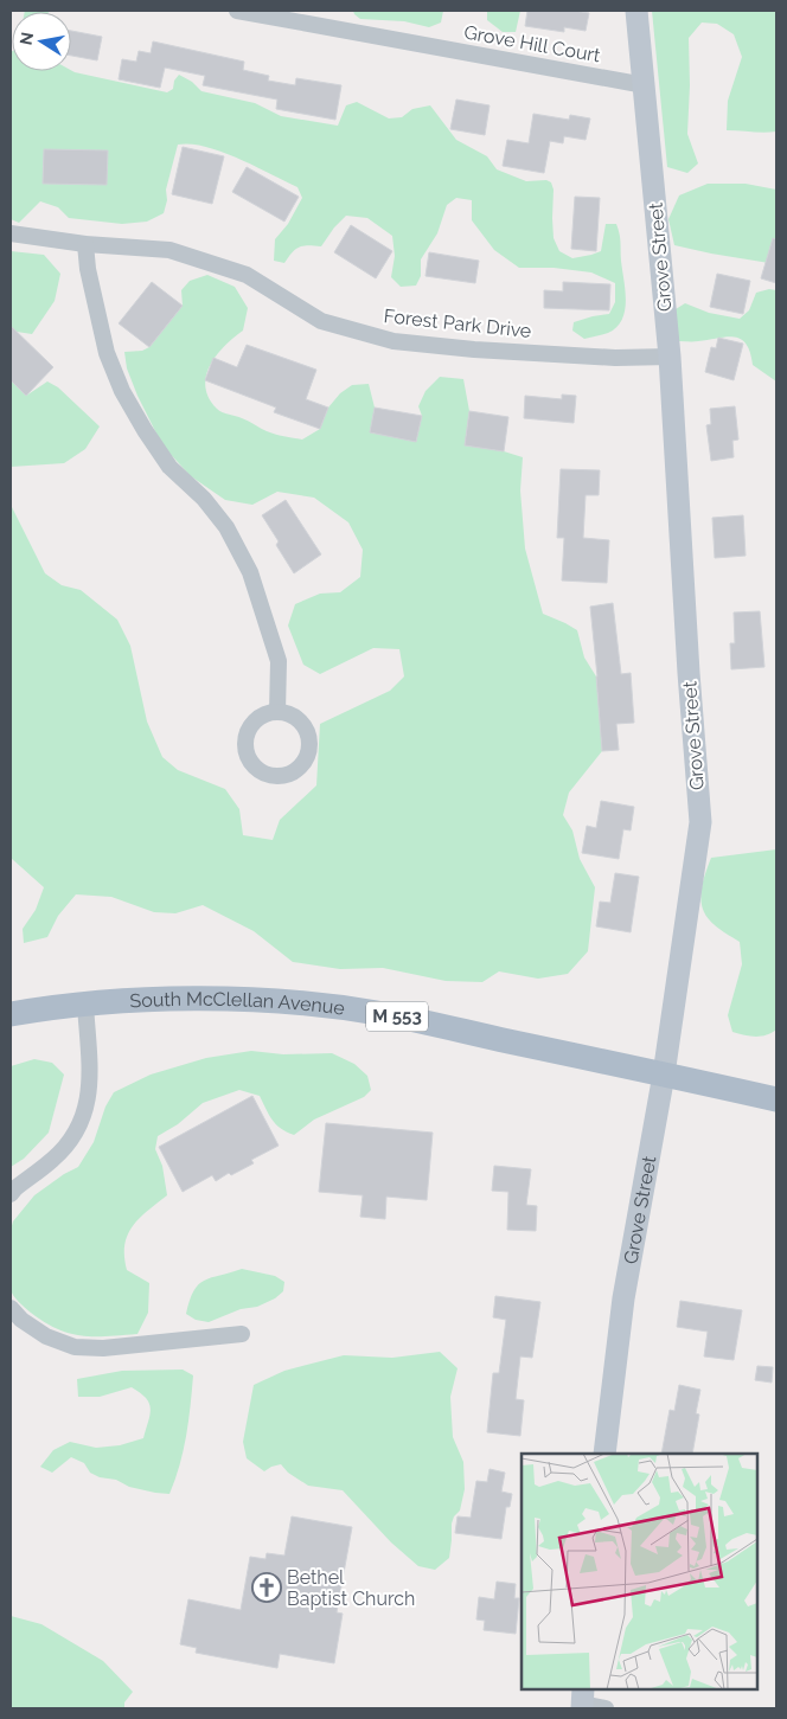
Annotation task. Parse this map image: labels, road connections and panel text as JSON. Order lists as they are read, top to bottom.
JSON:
{
  "streets": {
    "main road": ["Grove Street", "South McClellan Avenue", "M 553"],
    "street": ["Grove Hill Court", "Forest Park Drive"]
  },
  "crossings": [
    ["Grove Hill Court", "Grove Street"],
    ["Grove Street", "Forest Park Drive"],
    ["Grove Street", "South McClellan Avenue"]
  ],
  "places": {
    "church": ["Bethel Baptist Church"]
  },
  "north": "left"
}
